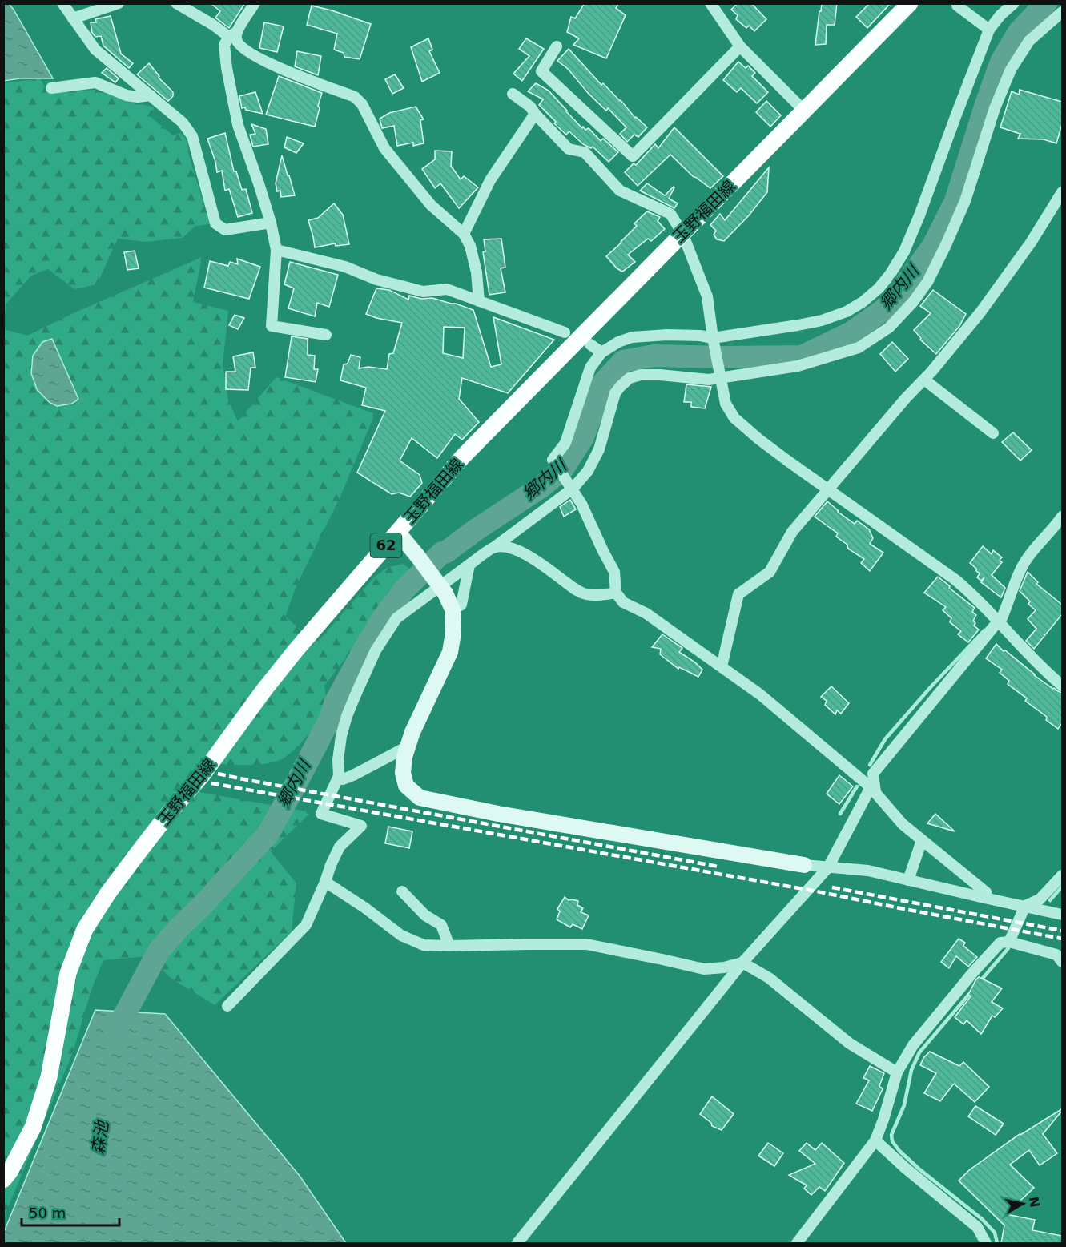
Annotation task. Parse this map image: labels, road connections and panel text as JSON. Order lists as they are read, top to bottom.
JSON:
{
  "streets": {
    "main road": ["玉野福田線", "62"]
  },
  "water": ["郷内川", "森池"],
  "scale_bar": "50 m",
  "north": "right"
}
